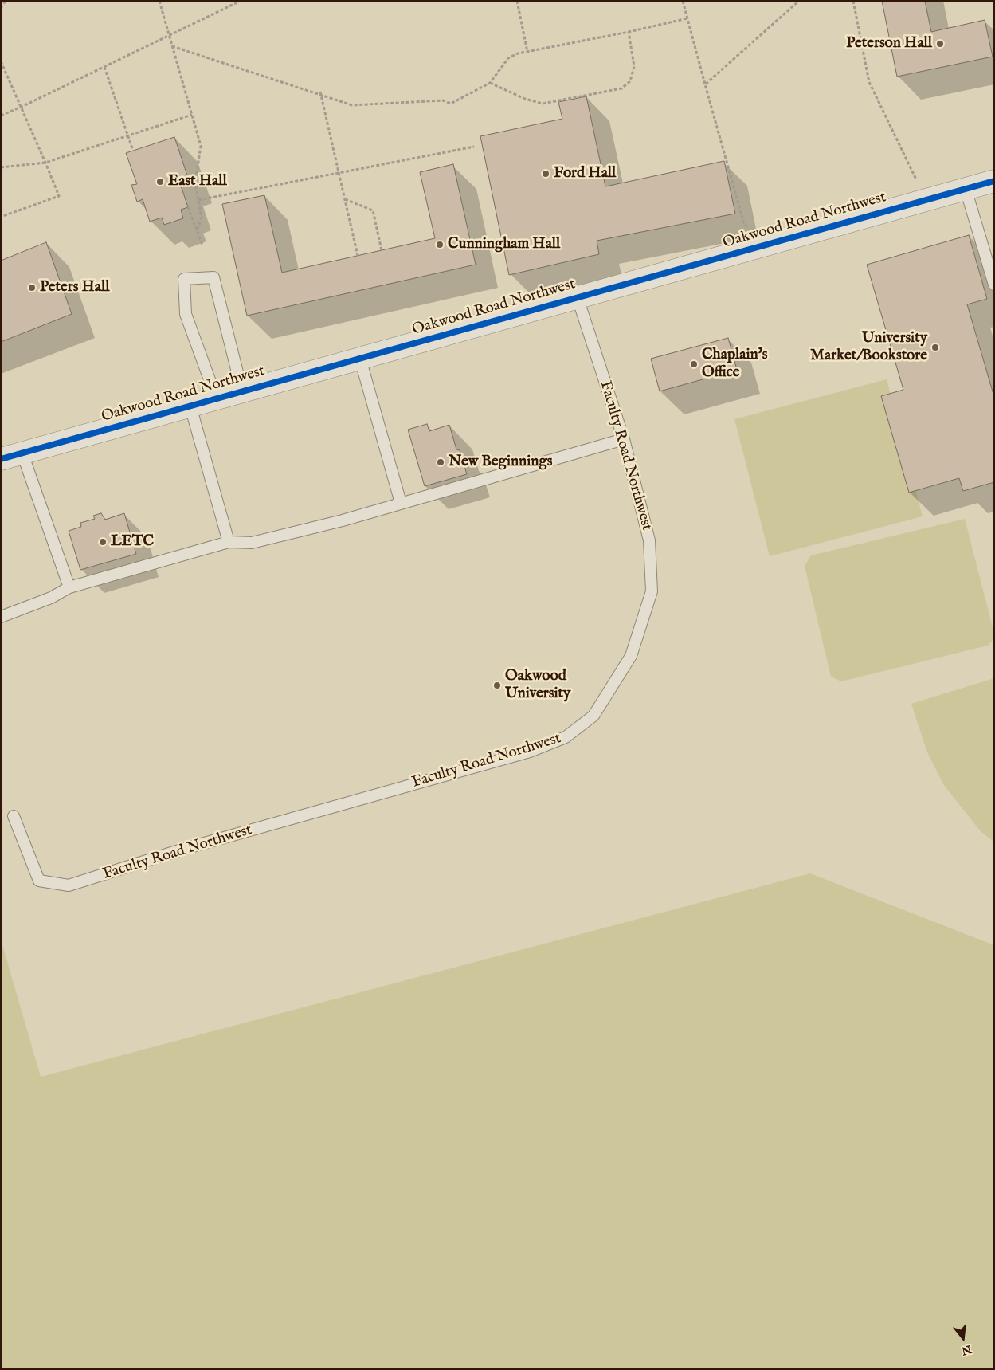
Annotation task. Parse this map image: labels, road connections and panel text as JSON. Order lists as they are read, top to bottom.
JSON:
{
  "streets": {
    "street": ["Oakwood Road Northwest"],
    "lane": ["Faculty Road Northwest"]
  },
  "crossings": [
    ["Oakwood Road Northwest", "Faculty Road Northwest"]
  ],
  "places": [
    "Peterson Hall",
    "Ford Hall",
    "East Hall",
    "Cunningham Hall",
    "Peters Hall",
    "University Market/Bookstore",
    "Chaplain's Office",
    "New Beginnings",
    "LETC",
    "Oakwood University"
  ],
  "north": "bottom"
}
